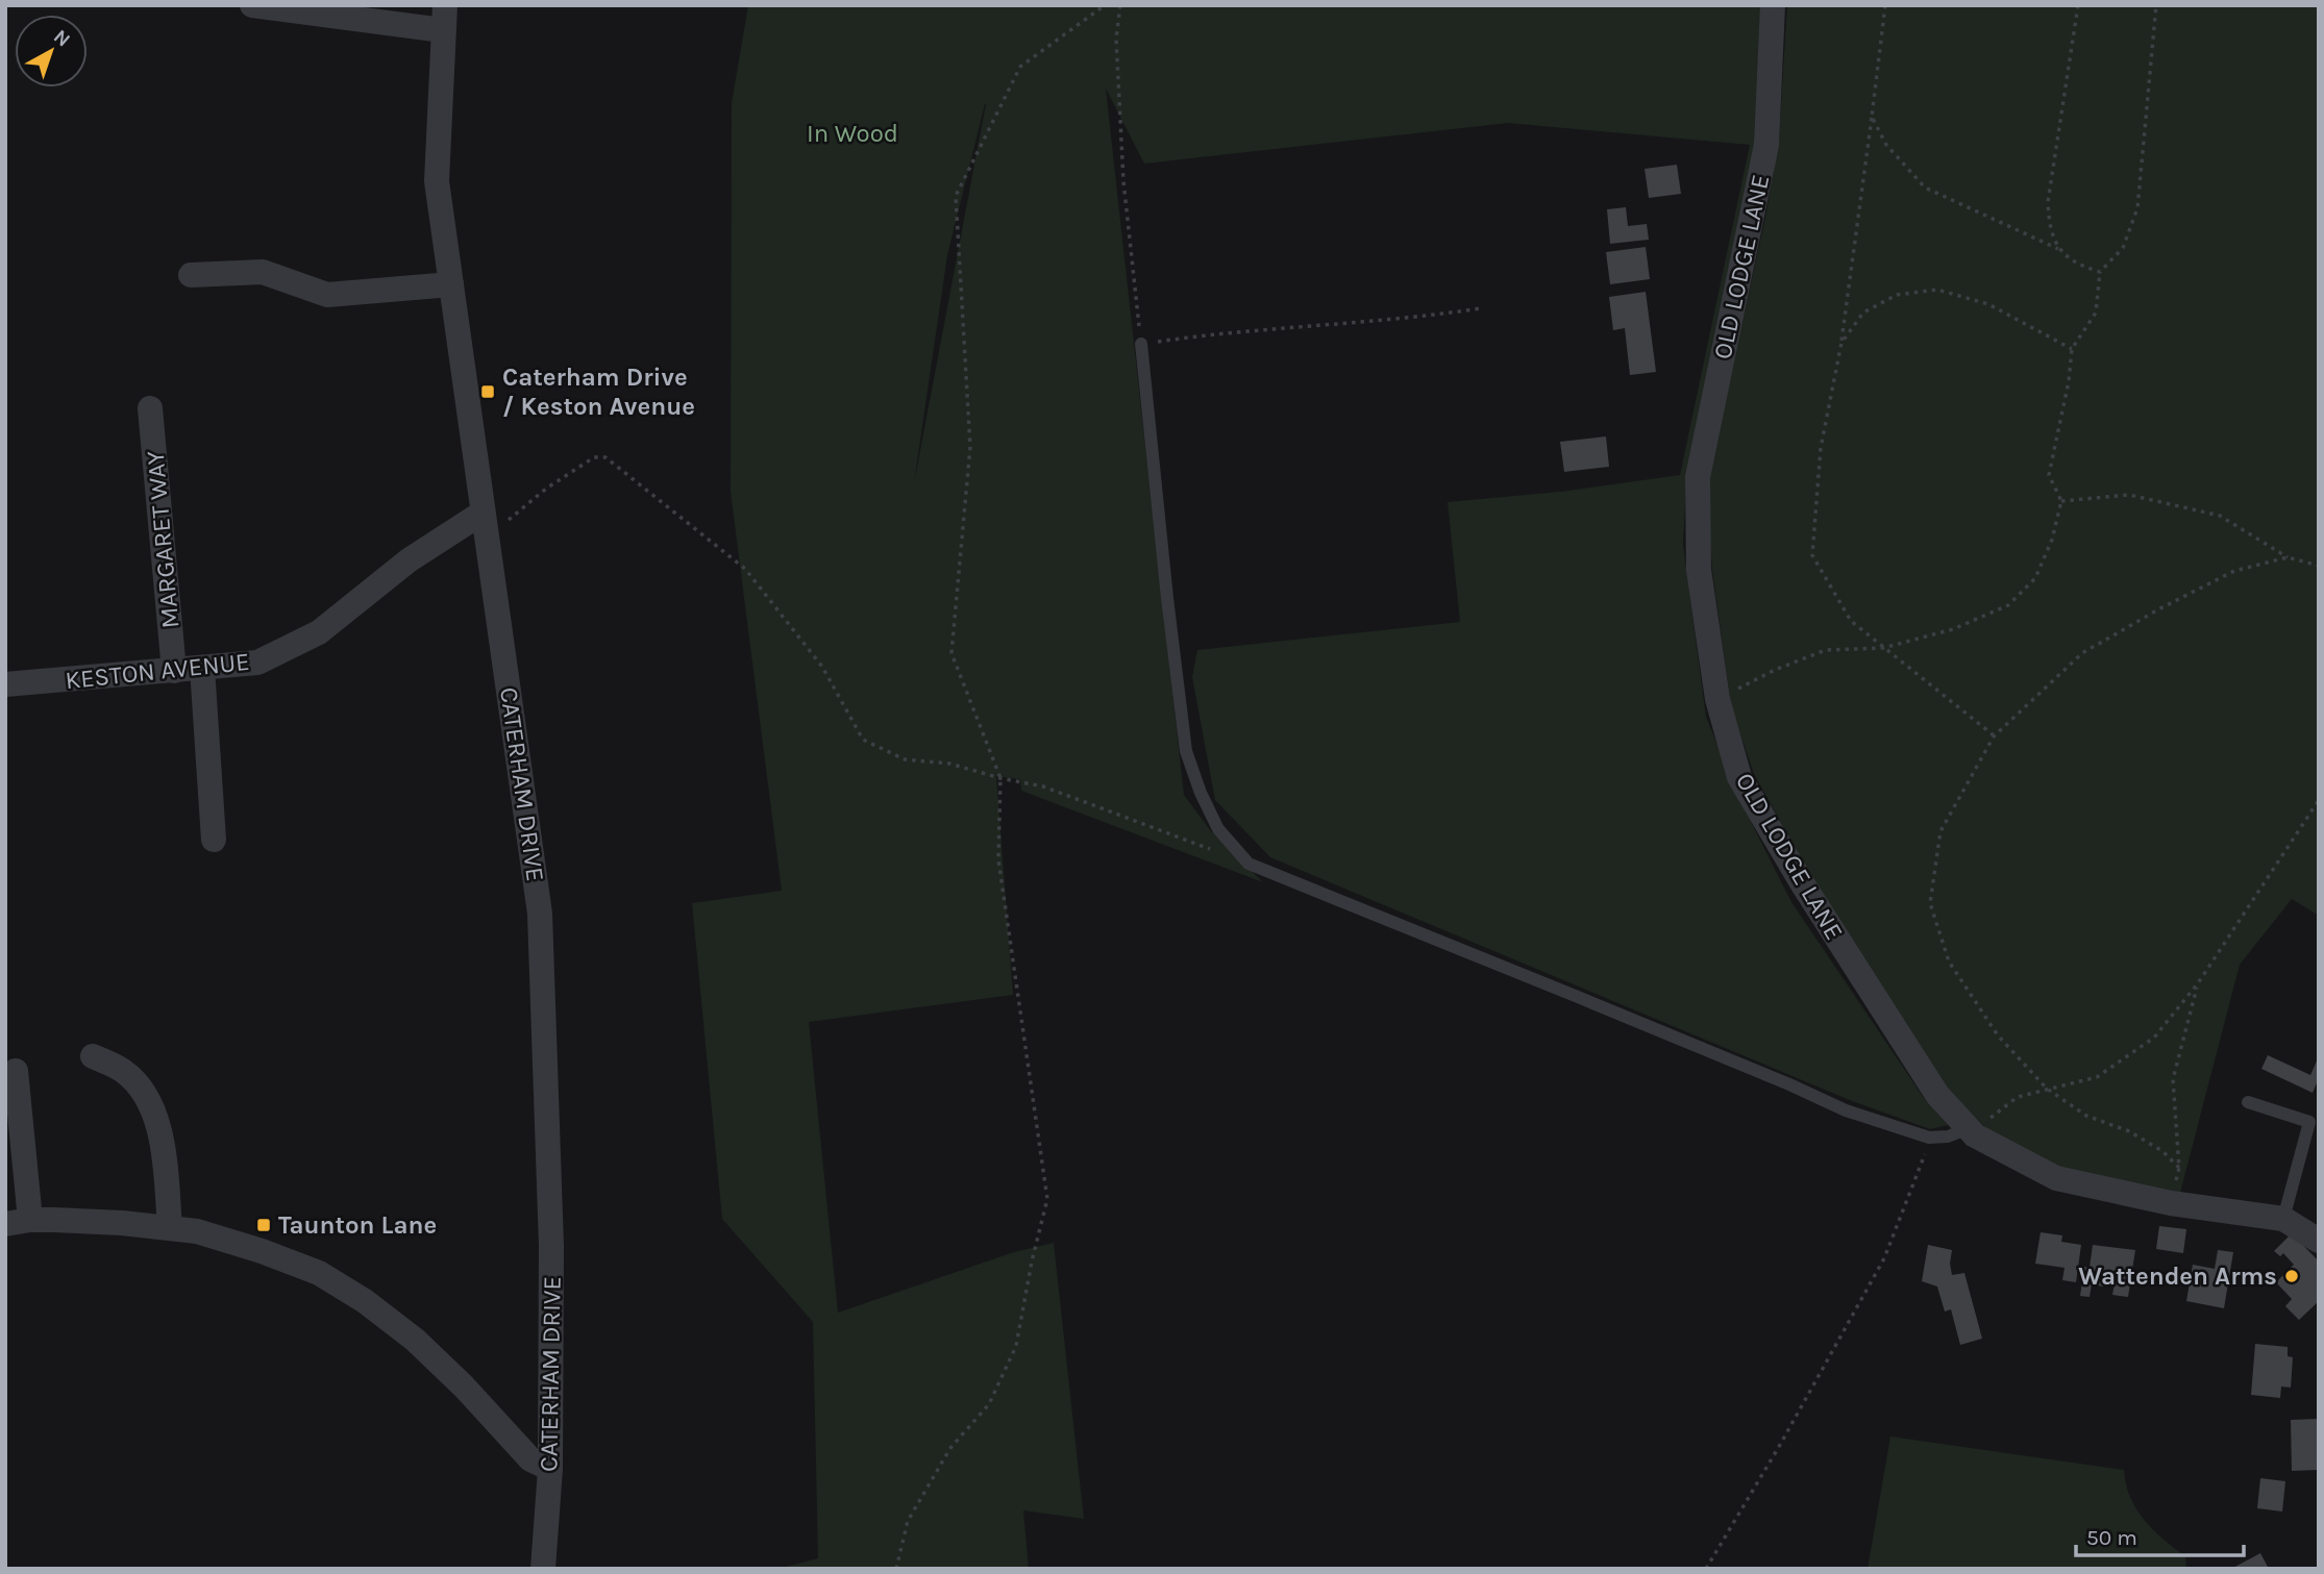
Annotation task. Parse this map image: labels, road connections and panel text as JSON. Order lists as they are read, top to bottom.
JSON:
{
  "streets": {
    "street": [
      "OLD LODGE LANE",
      "MARGARET WAY",
      "KESTON AVENUE",
      "CATERHAM DRIVE"
    ]
  },
  "crossings": [
    ["MARGARET WAY", "KESTON AVENUE"],
    ["KESTON AVENUE", "CATERHAM DRIVE"]
  ],
  "parks": ["In Wood"],
  "places": {
    "transit": ["Caterham Drive / Keston Avenue", "Taunton Lane"],
    "other": ["Wattenden Arms"]
  },
  "scale_bar": "50 m",
  "north": "top right"
}
